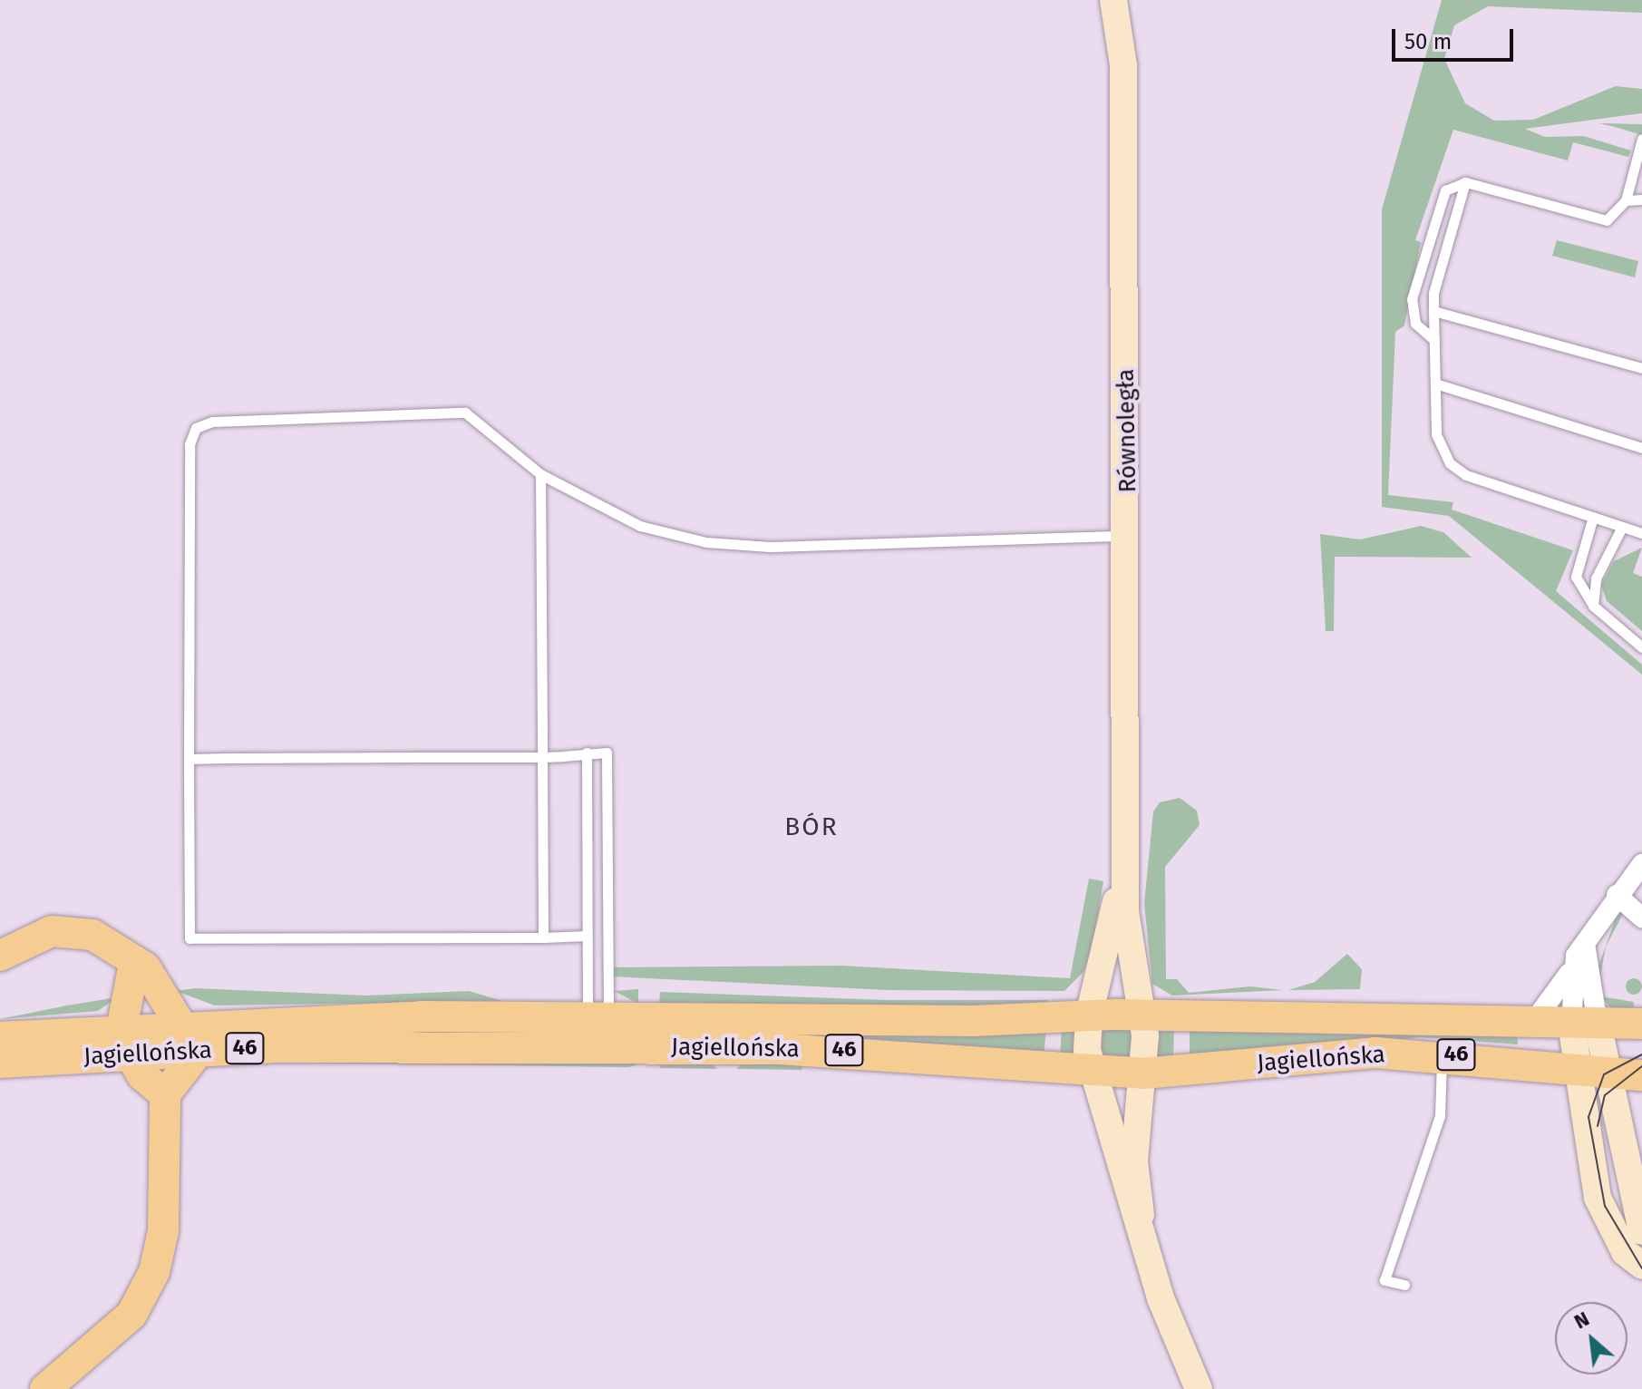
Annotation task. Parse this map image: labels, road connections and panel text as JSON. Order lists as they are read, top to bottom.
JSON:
{
  "streets": {
    "main road": ["46", "Jagiellońska"],
    "street": ["Równoległa"]
  },
  "crossings": [
    ["Równoległa", "Jagiellońska"]
  ],
  "districts": ["BÓR"],
  "scale_bar": "50 m",
  "north": "top left"
}
